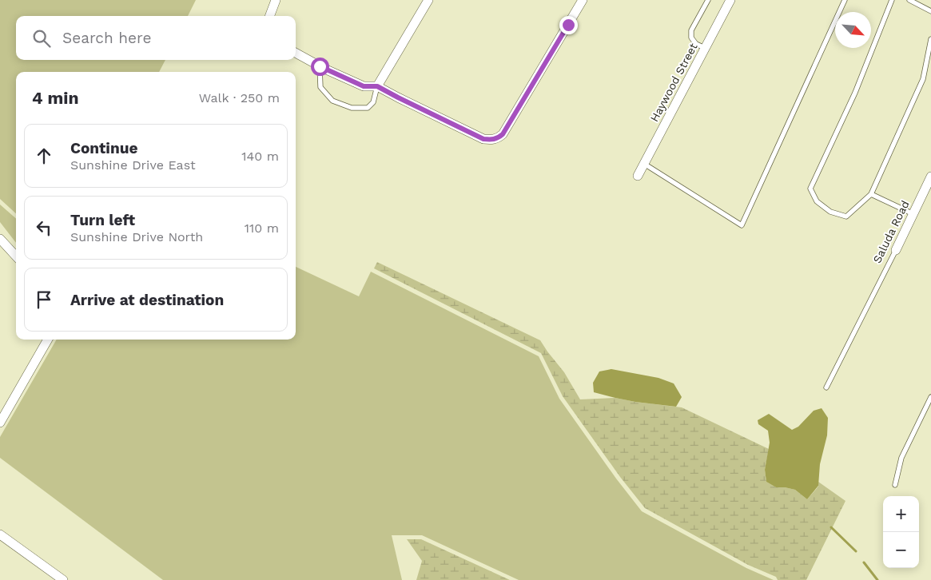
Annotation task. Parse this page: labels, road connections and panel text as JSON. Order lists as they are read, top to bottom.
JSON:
{
  "streets": {
    "street": ["Haywood Street", "Saluda Road"]
  },
  "north": "bottom right",
  "page": {
    "search": "Search here",
    "heading": ["4 min", "Walk · 250 m"],
    "list": [
      ["Continue", "Sunshine Drive East", "140 m"],
      ["Turn left", "Sunshine Drive North", "110 m"],
      "Arrive at destination"
    ],
    "map_buttons": ["+", "−"]
  }
}
